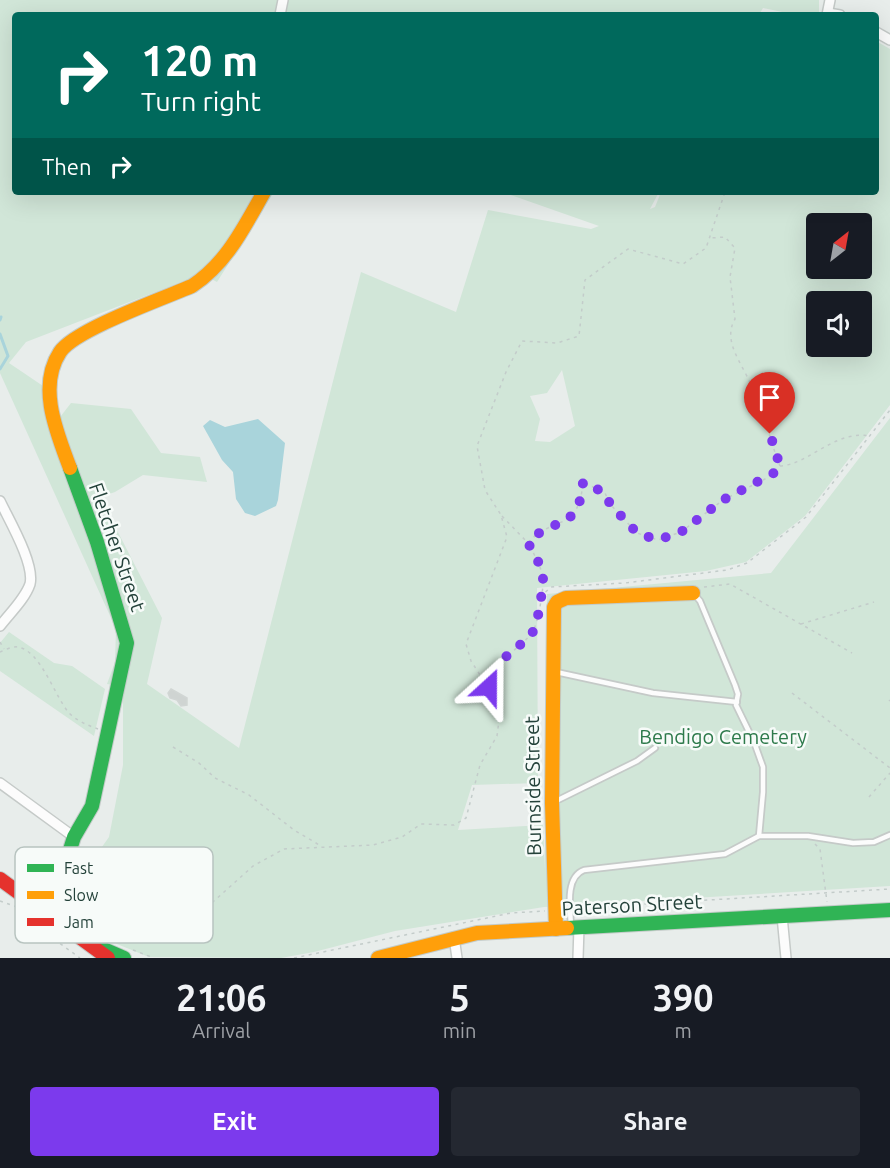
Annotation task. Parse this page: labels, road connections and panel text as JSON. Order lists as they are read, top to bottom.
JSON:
{
  "streets": {
    "street": ["Fletcher Street", "Burnside Street", "Paterson Street"]
  },
  "crossings": [
    ["Burnside Street", "Paterson Street"]
  ],
  "parks": ["Bendigo Cemetery"],
  "legend": ["Fast", "Slow", "Jam"],
  "north": "top right",
  "page": {
    "turn": ["120 m", "Turn right"],
    "then": "Then",
    "eta": [
      "21:06",
      "Arrival",
      "5",
      "min",
      "390",
      "m"
    ],
    "buttons": ["Exit", "Share"]
  }
}
